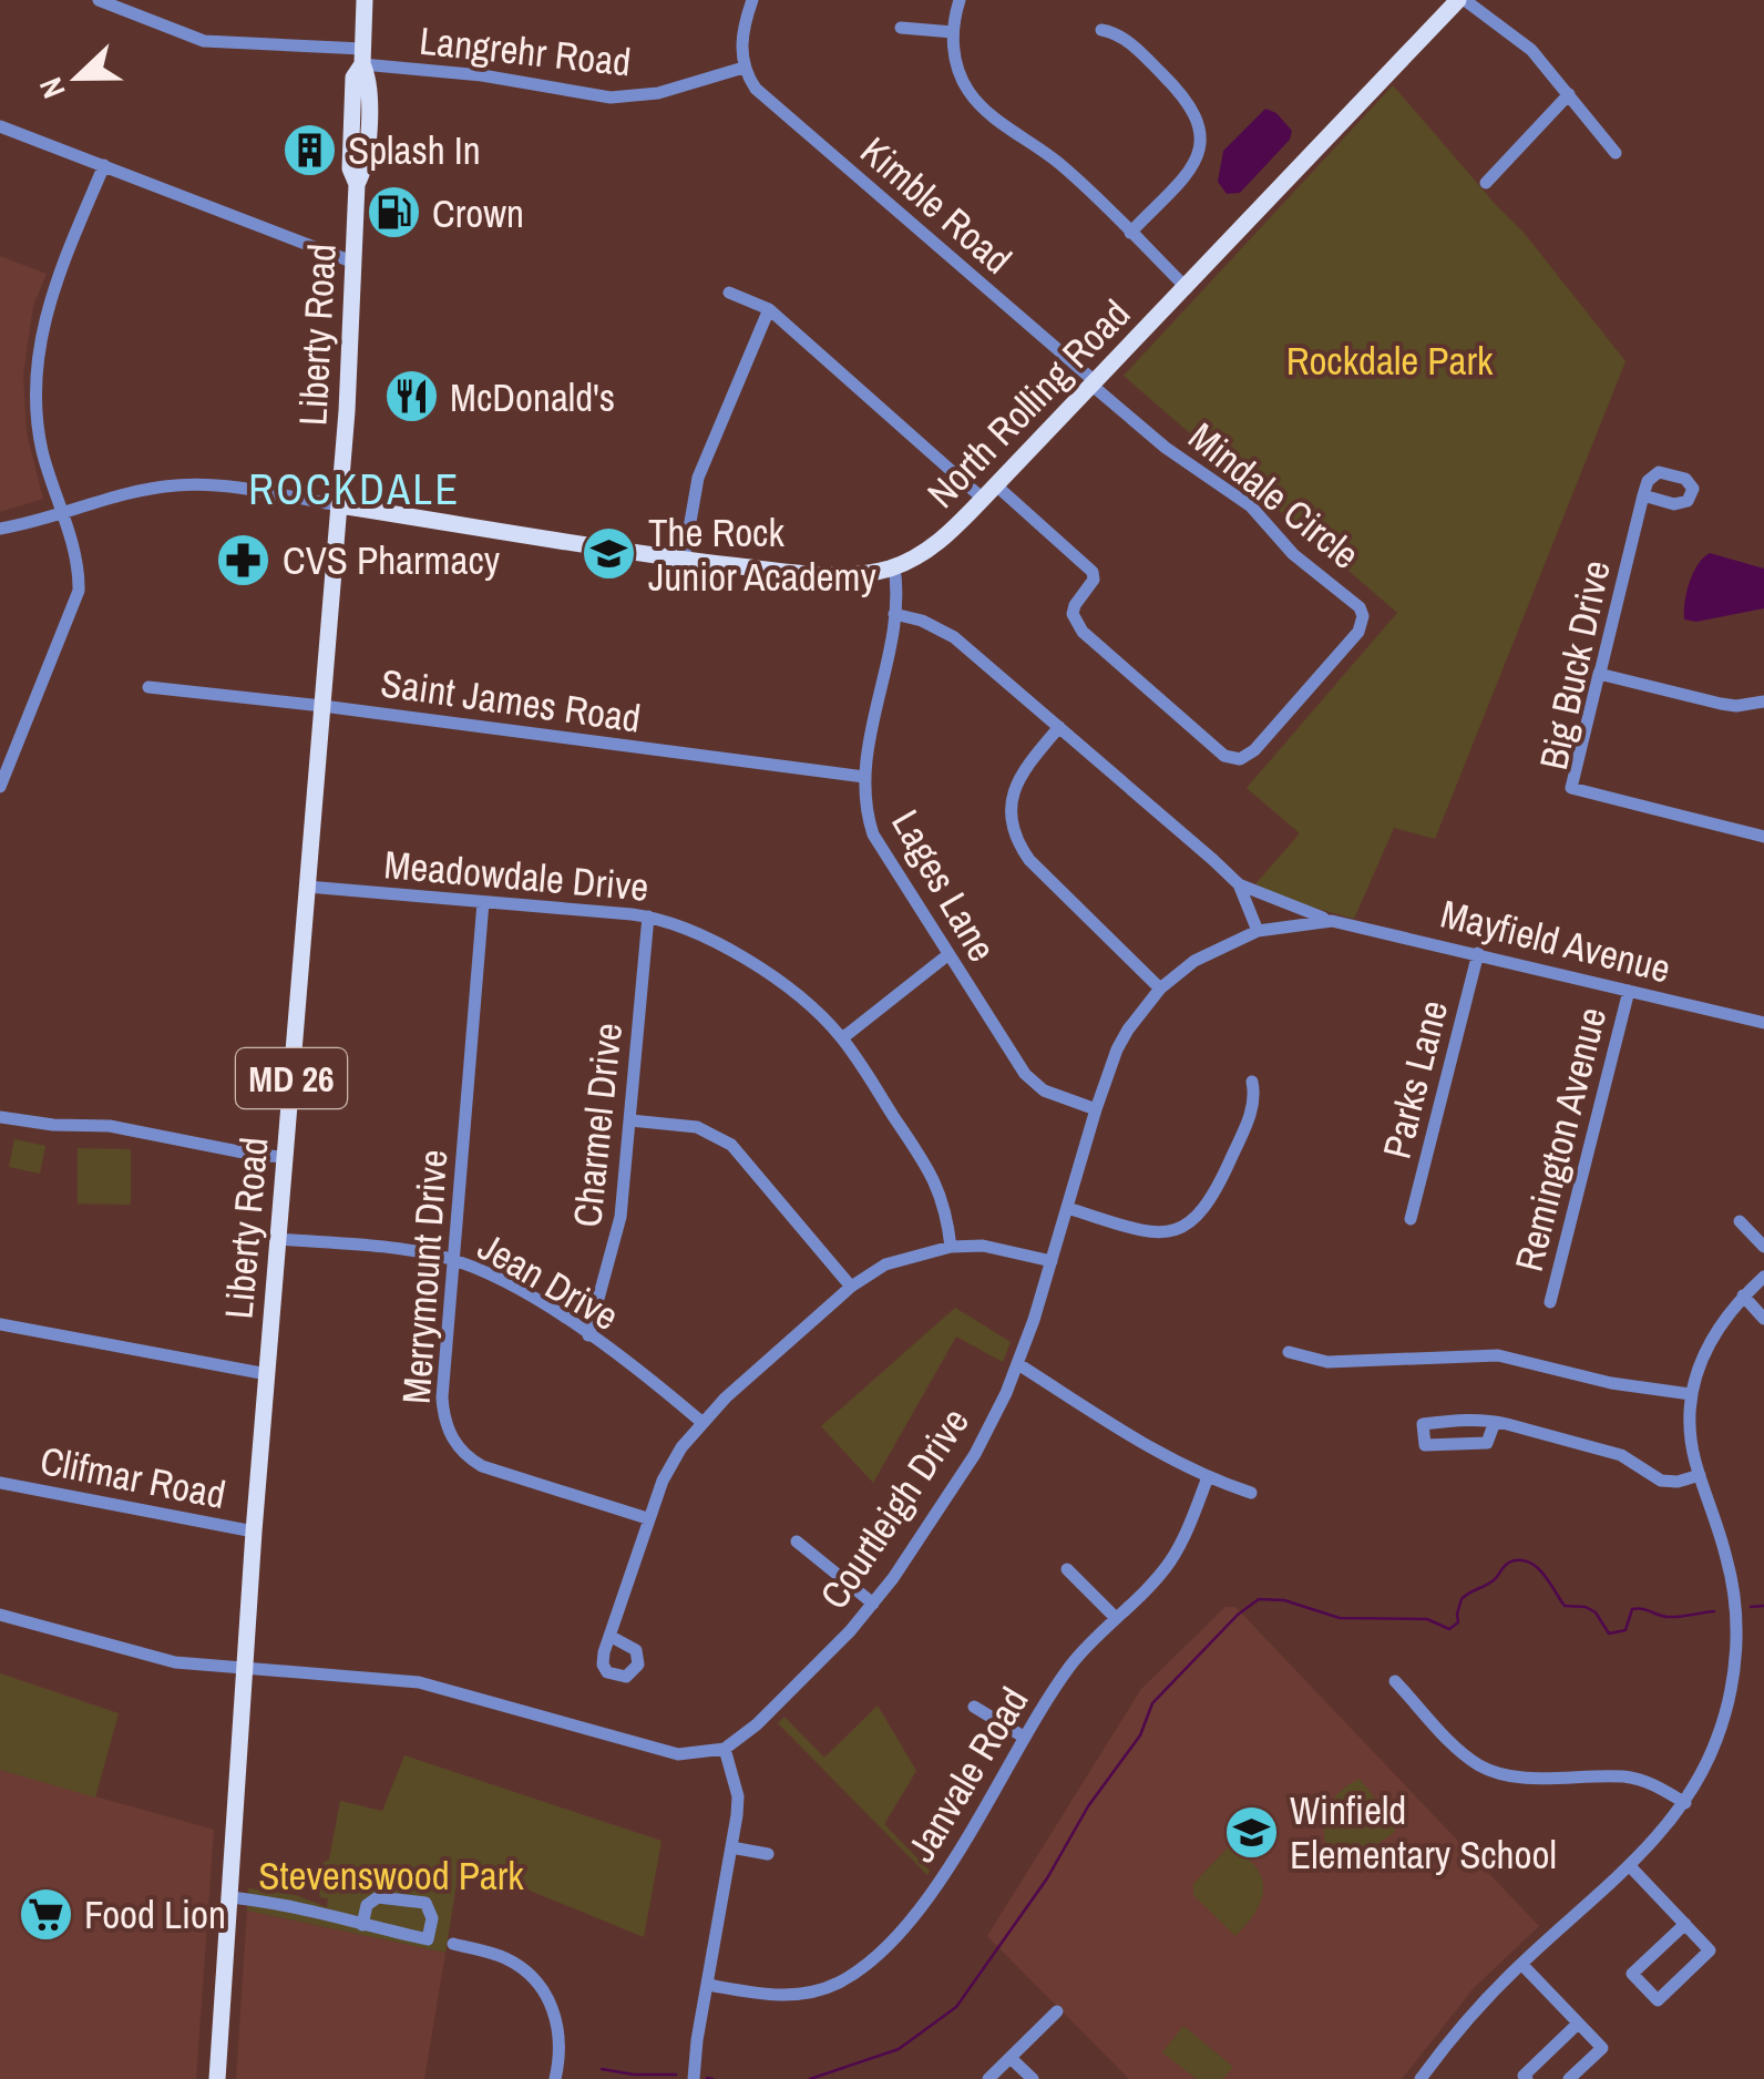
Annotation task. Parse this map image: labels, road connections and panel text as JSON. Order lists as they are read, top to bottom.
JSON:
{
  "streets": {
    "main road": ["Liberty Road", "North Rolling Road", "MD 26"],
    "street": [
      "Langrehr Road",
      "Kimble Road",
      "Mindale Circle",
      "Big Buck Drive",
      "Saint James Road",
      "Meadowdale Drive",
      "Lages Lane",
      "Mayfield Avenue",
      "Parks Lane",
      "Charmel Drive",
      "Remington Avenue",
      "Merrymount Drive",
      "Jean Drive",
      "Clifmar Road",
      "Courtleigh Drive",
      "Janvale Road"
    ]
  },
  "crossings": [
    ["Langrehr Road", "Kimble Road"],
    ["Langrehr Road", "Liberty Road"],
    ["Kimble Road", "North Rolling Road"],
    ["Kimble Road", "Mindale Circle"],
    ["Liberty Road", "North Rolling Road"],
    ["Liberty Road", "Saint James Road"],
    ["Liberty Road", "Meadowdale Drive"],
    ["Liberty Road", "Jean Drive"],
    ["Liberty Road", "Clifmar Road"],
    ["North Rolling Road", "Mindale Circle"],
    ["North Rolling Road", "Lages Lane"],
    ["Saint James Road", "Lages Lane"],
    ["Meadowdale Drive", "Charmel Drive"],
    ["Meadowdale Drive", "Merrymount Drive"],
    ["Lages Lane", "Mayfield Avenue"],
    ["Lages Lane", "Courtleigh Drive"],
    ["Mayfield Avenue", "Parks Lane"],
    ["Mayfield Avenue", "Remington Avenue"],
    ["Mayfield Avenue", "Courtleigh Drive"],
    ["Charmel Drive", "Jean Drive"],
    ["Merrymount Drive", "Jean Drive"]
  ],
  "districts": ["ROCKDALE"],
  "parks": ["Rockdale Park", "Stevenswood Park"],
  "places": {
    "building": ["Splash In"],
    "fuel station": ["Crown"],
    "restaurant": ["McDonald's"],
    "school or university": ["The Rock Junior Academy", "Winfield Elementary School"],
    "pharmacy": ["CVS Pharmacy"],
    "supermarket": ["Food Lion"]
  },
  "north": "left"
}
